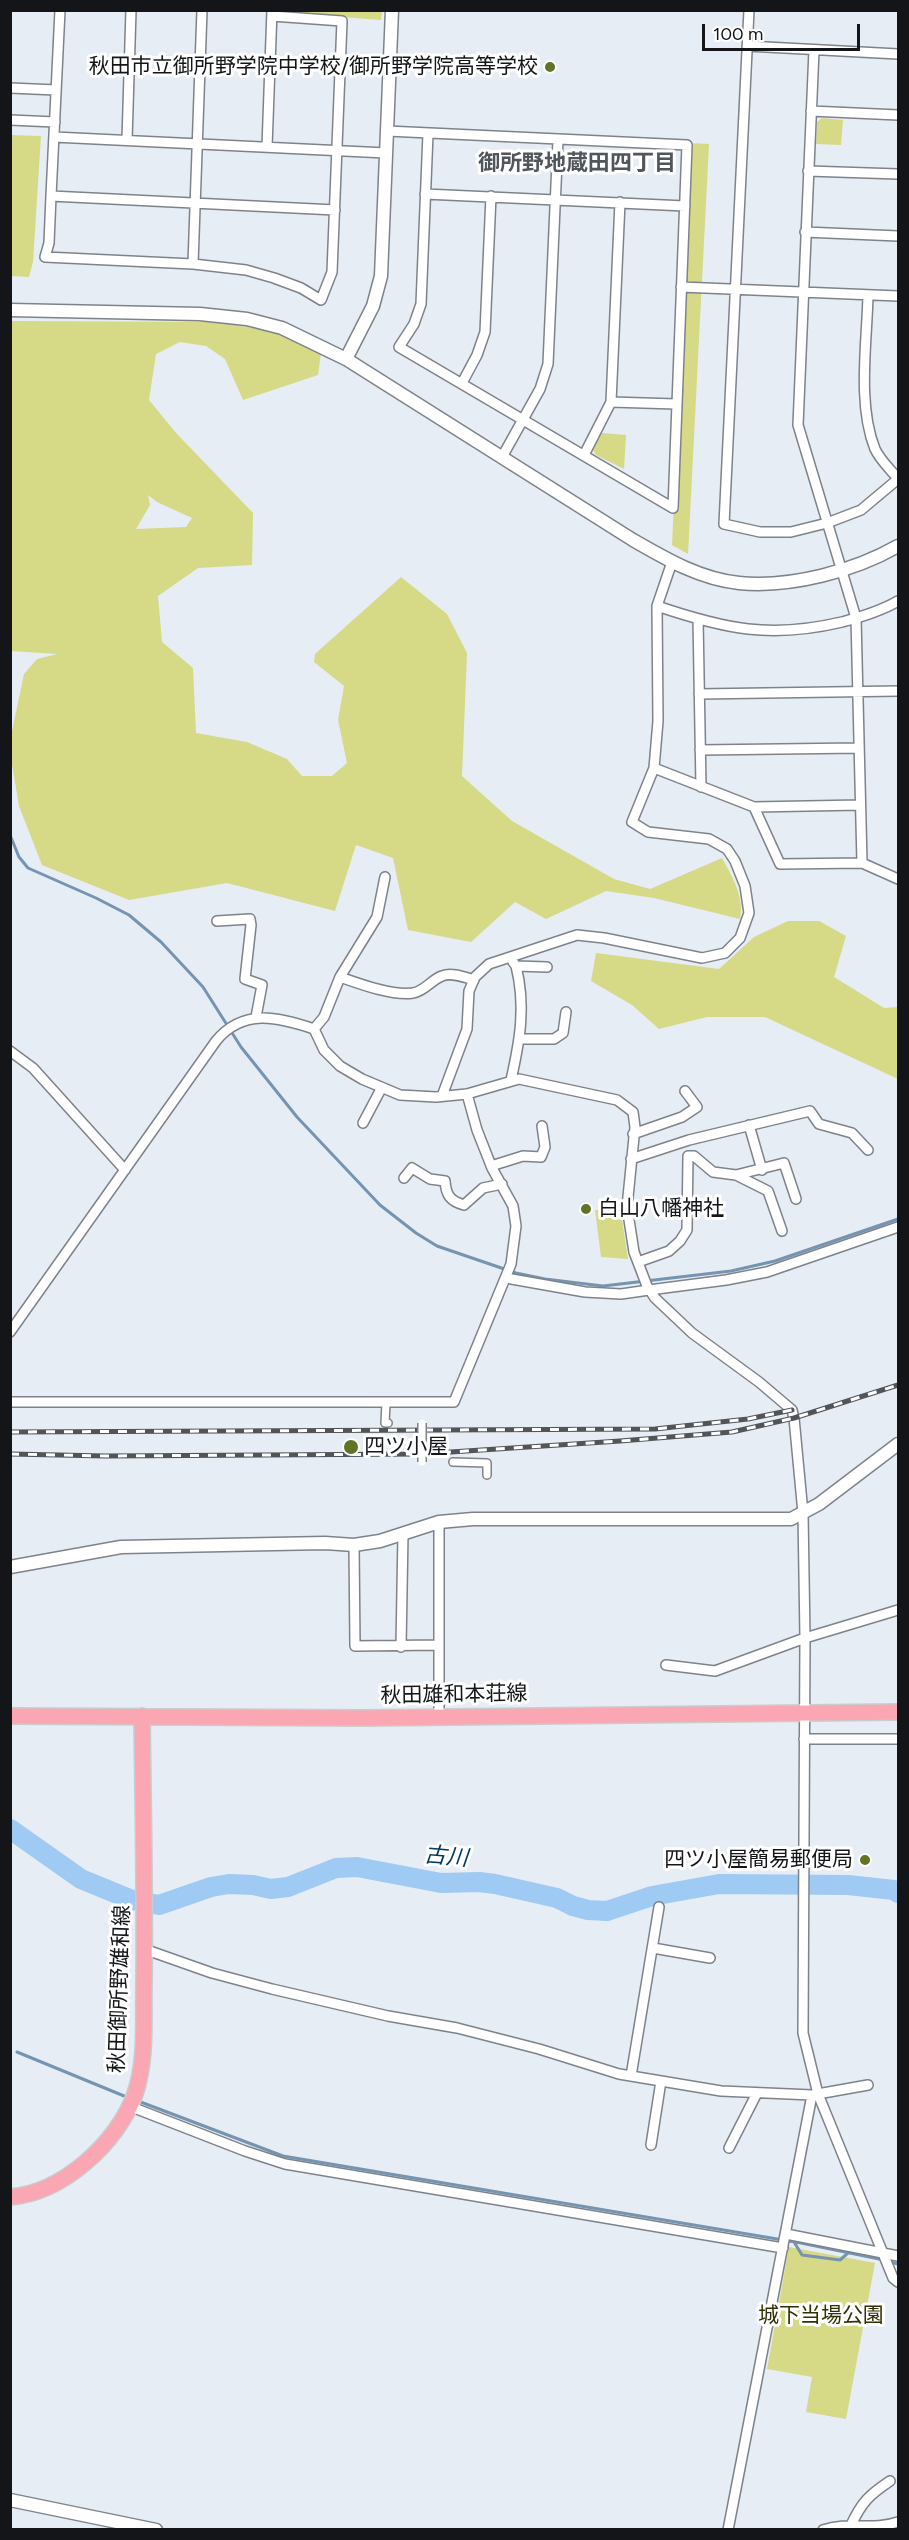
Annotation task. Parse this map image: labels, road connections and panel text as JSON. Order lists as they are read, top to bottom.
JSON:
{
  "streets": {
    "main road": ["秋田雄和本荘線", "秋田御所野雄和線"]
  },
  "crossings": [
    ["秋田雄和本荘線", "秋田御所野雄和線"]
  ],
  "districts": ["御所野地蔵田四丁目"],
  "water": ["古川"],
  "parks": ["城下当場公園"],
  "places": [
    "秋田市立御所野学院中学校/御所野学院高等学校",
    "白山八幡神社",
    "四ツ小屋",
    "四ツ小屋簡易郵便局"
  ],
  "scale_bar": "100 m"
}
